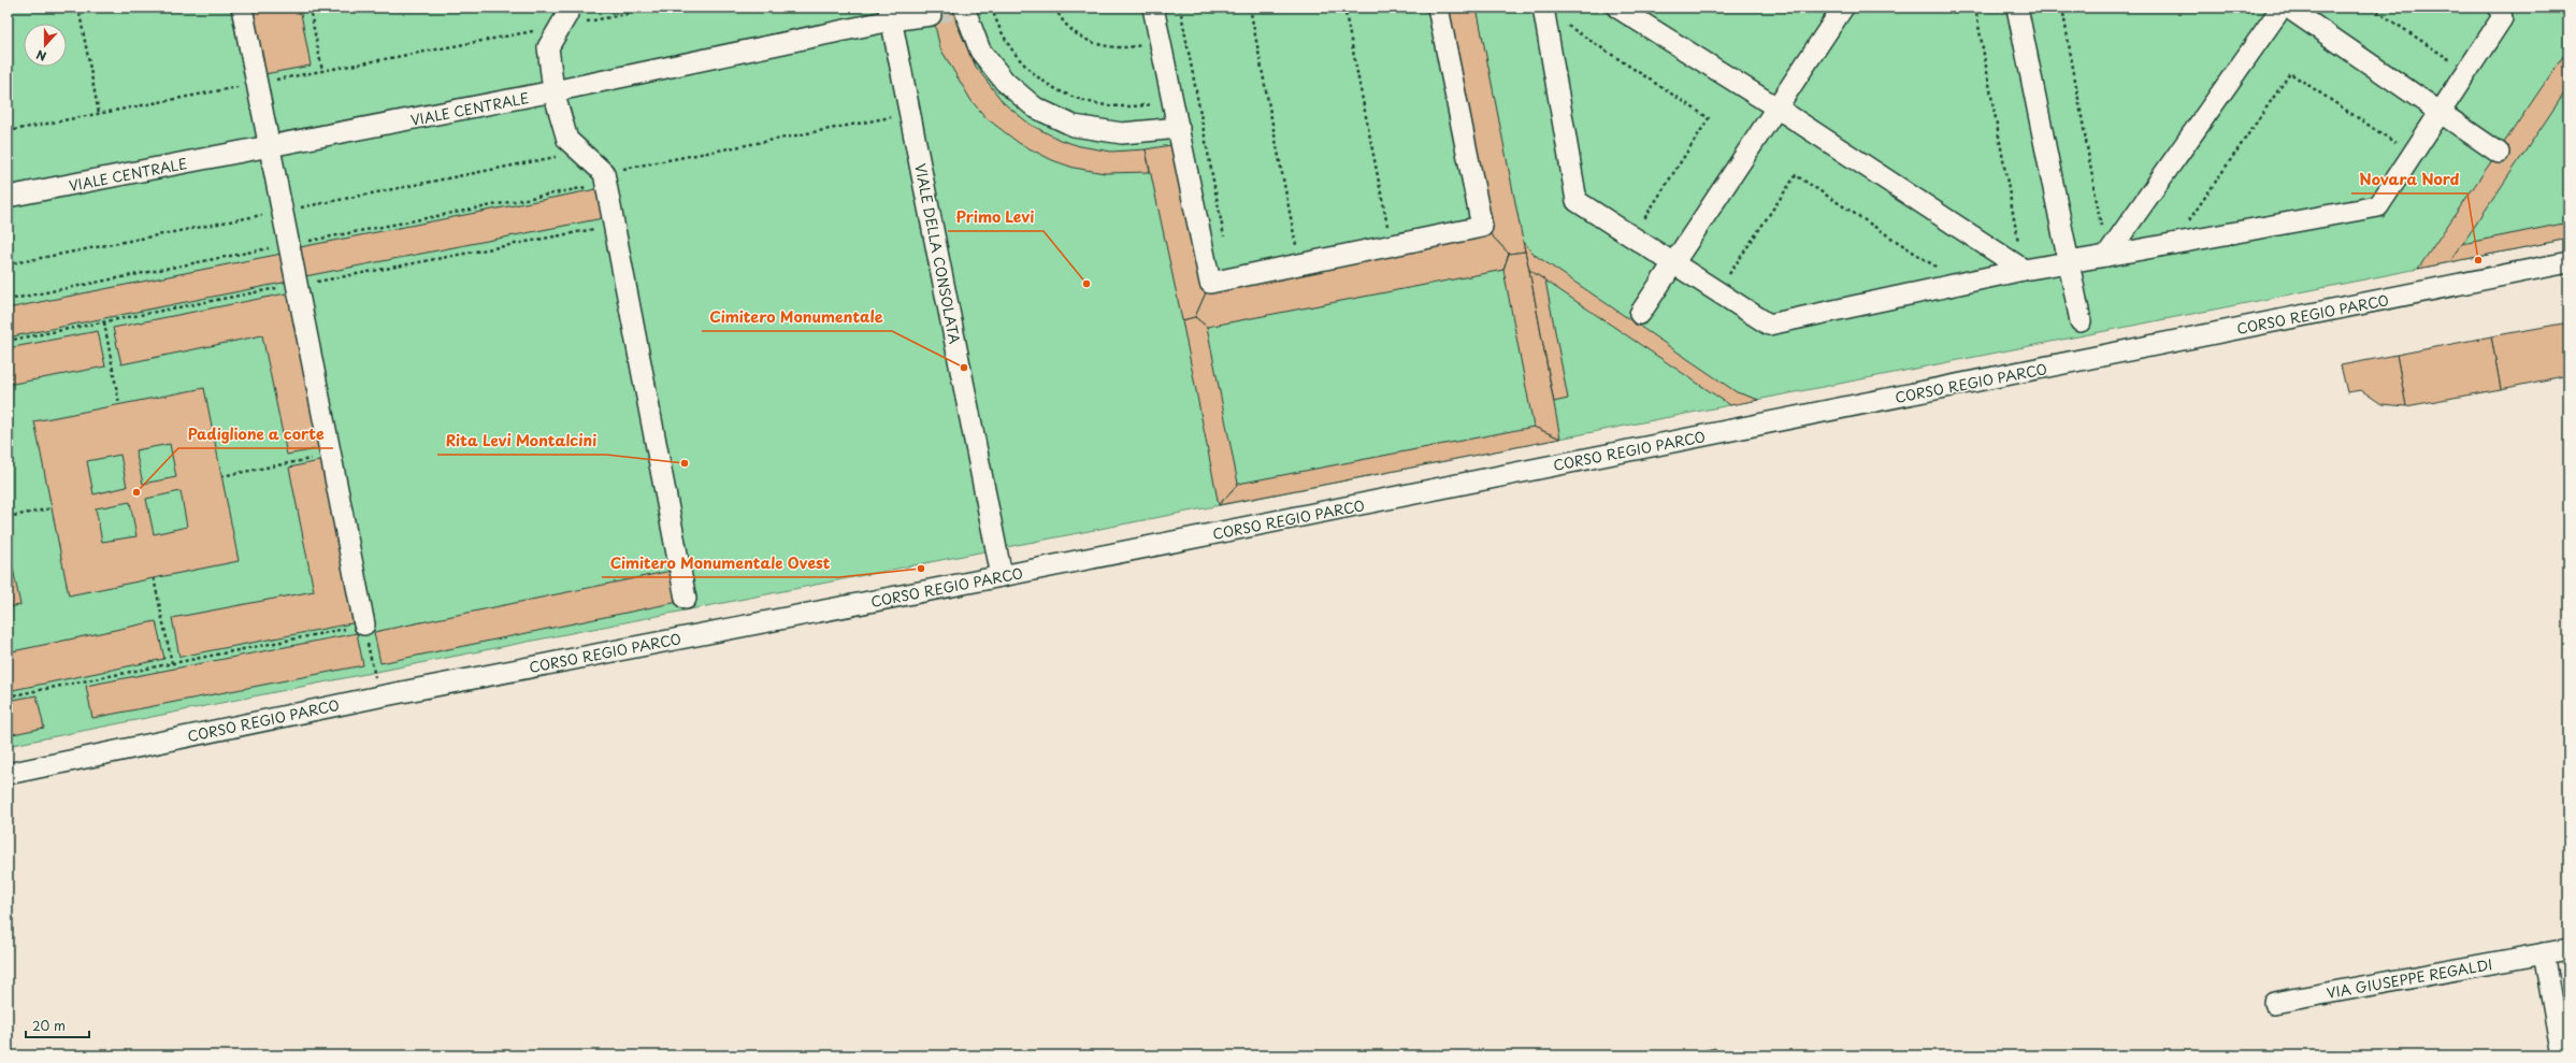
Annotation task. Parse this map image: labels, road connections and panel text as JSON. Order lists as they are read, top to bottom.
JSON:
{
  "streets": {
    "street": [
      "VIALE CENTRALE",
      "VIALE DELLA CONSOLATA",
      "CORSO REGIO PARCO",
      "VIA GIUSEPPE REGALDI"
    ]
  },
  "crossings": [
    ["VIALE CENTRALE", "VIALE DELLA CONSOLATA"],
    ["VIALE DELLA CONSOLATA", "CORSO REGIO PARCO"]
  ],
  "places": [
    "Novara Nord",
    "Primo Levi",
    "Cimitero Monumentale",
    "Rita Levi Montalcini",
    "Padiglione a corte",
    "Cimitero Monumentale Ovest"
  ],
  "scale_bar": "20 m",
  "north": "bottom"
}
